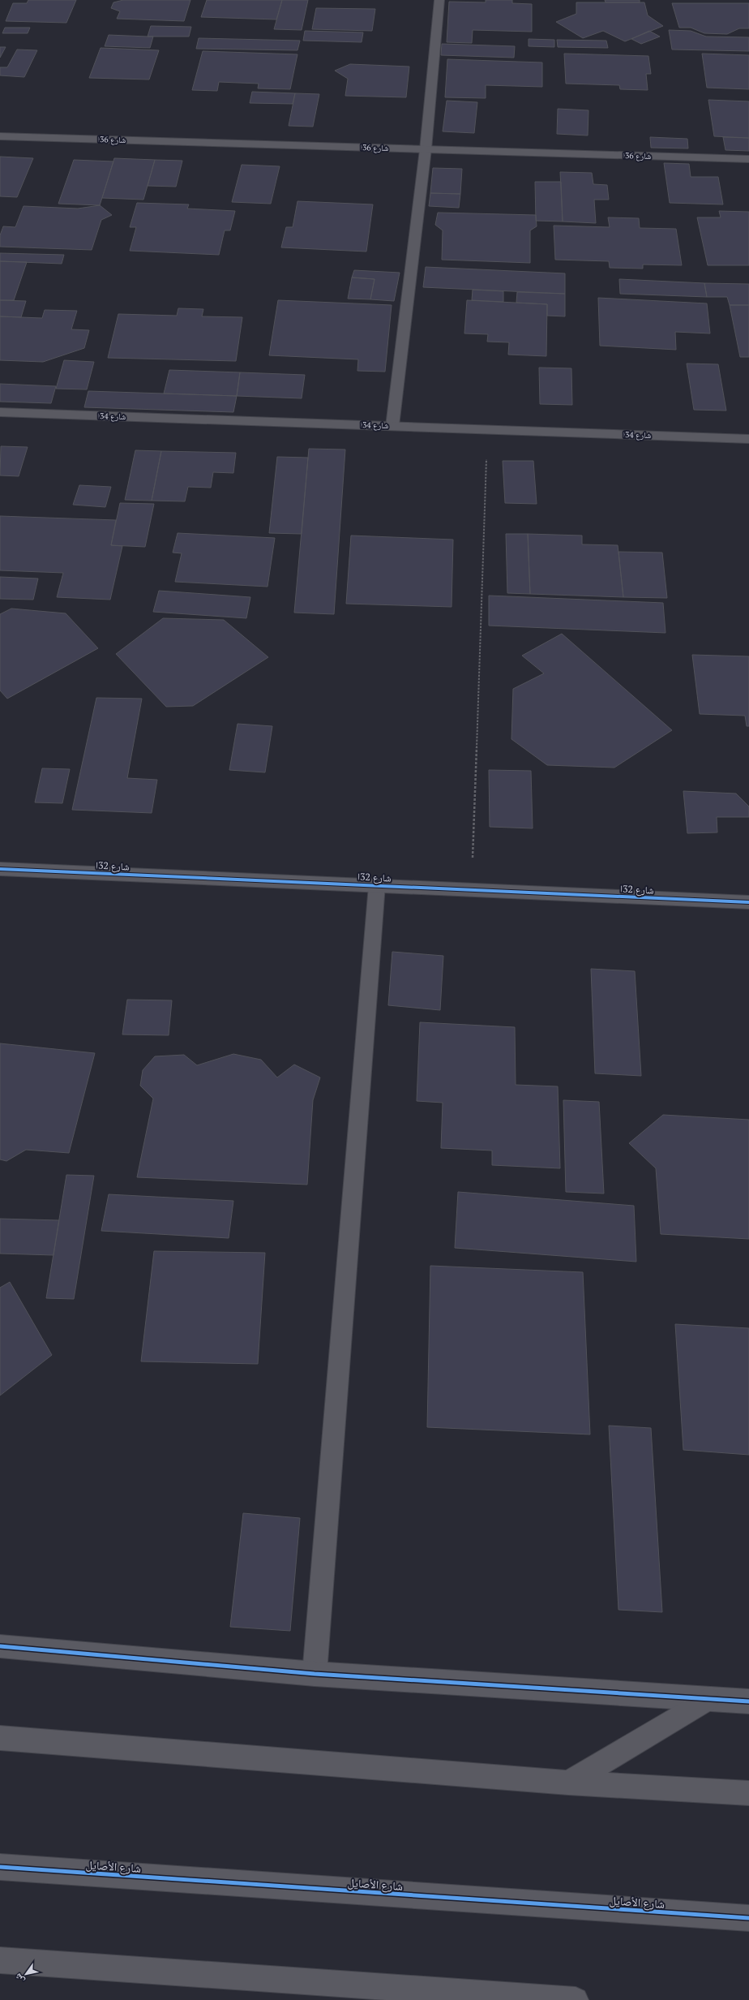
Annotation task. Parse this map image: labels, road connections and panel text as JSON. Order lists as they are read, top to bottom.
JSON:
{
  "streets": {
    "street": [
      "شارع 36ا",
      "شارع 34ا",
      "شارع 32ا",
      "شارع الأصايل"
    ]
  },
  "north": "bottom left"
}
